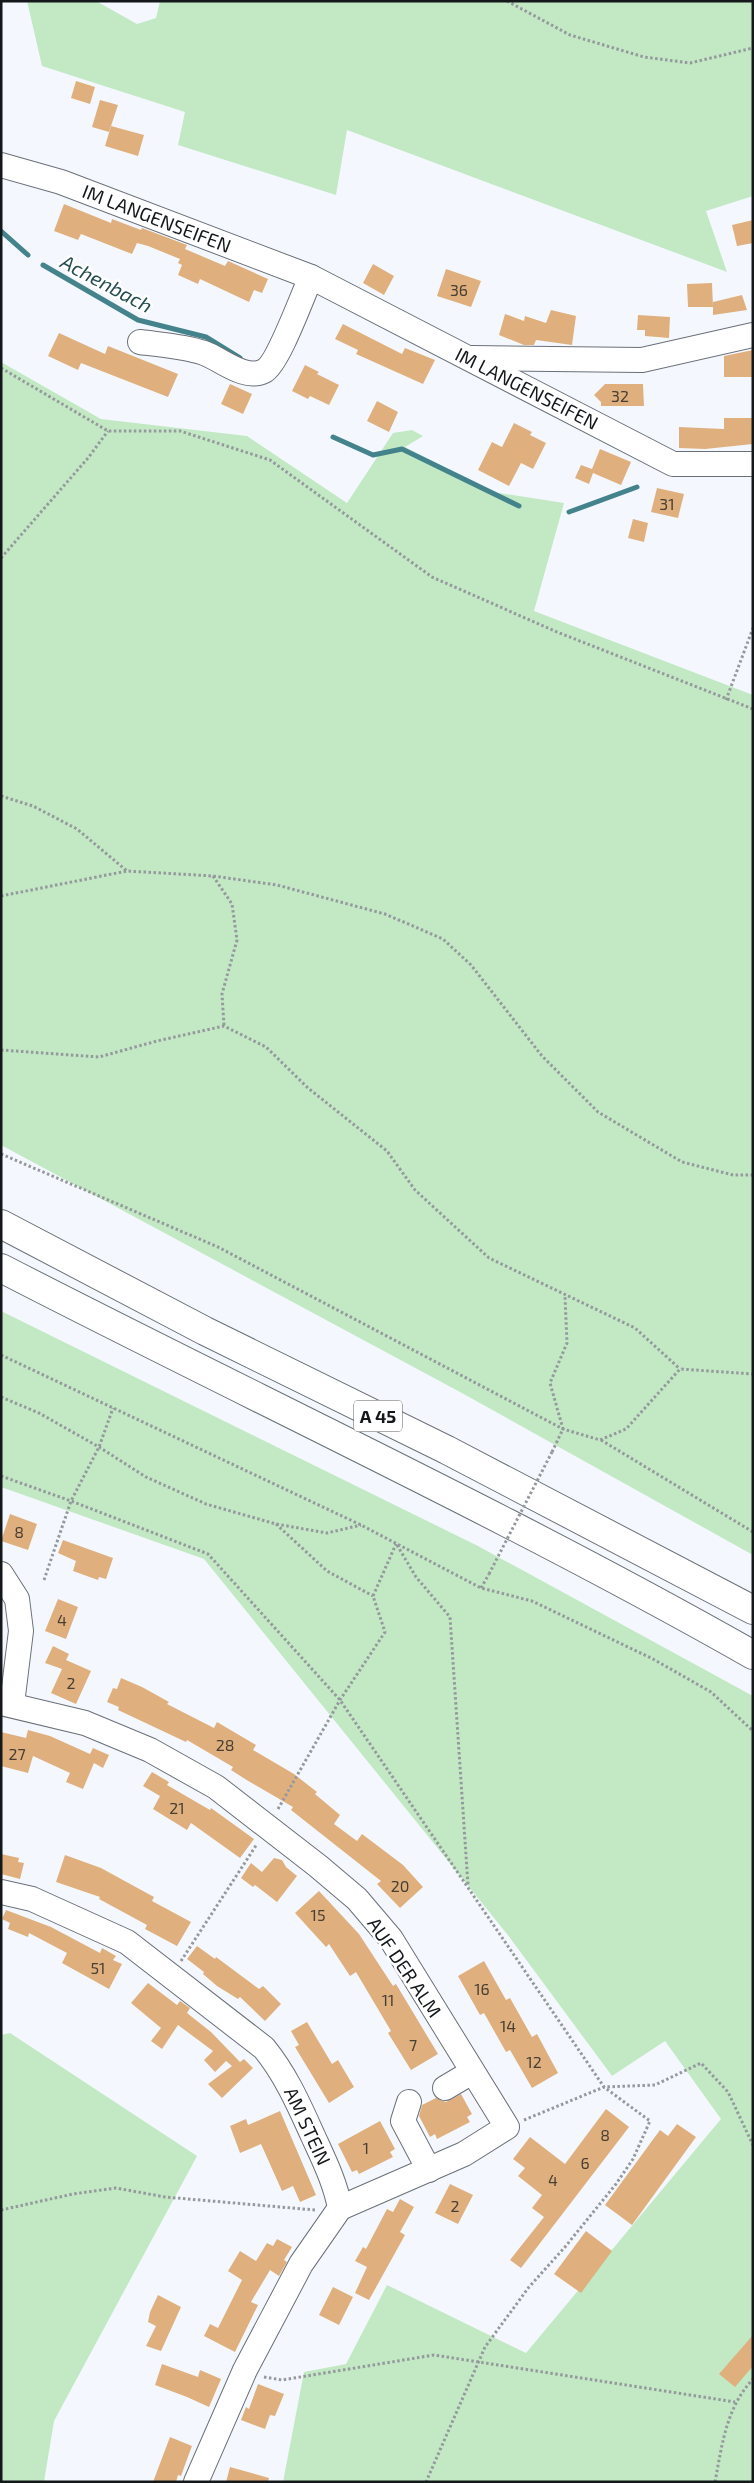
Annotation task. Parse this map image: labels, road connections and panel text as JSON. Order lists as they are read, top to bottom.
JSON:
{
  "streets": {
    "highway": ["A 45"],
    "street": ["IM LANGENSEIFEN", "AUF DER ALM", "AM STEIN"]
  },
  "water": ["Achenbach"],
  "house_numbers": [
    "36",
    "32",
    "31",
    "8",
    "4",
    "2",
    "28",
    "27",
    "21",
    "20",
    "15",
    "51",
    "16",
    "11",
    "14",
    "7",
    "12",
    "8",
    "1",
    "6",
    "4",
    "2"
  ]
}
